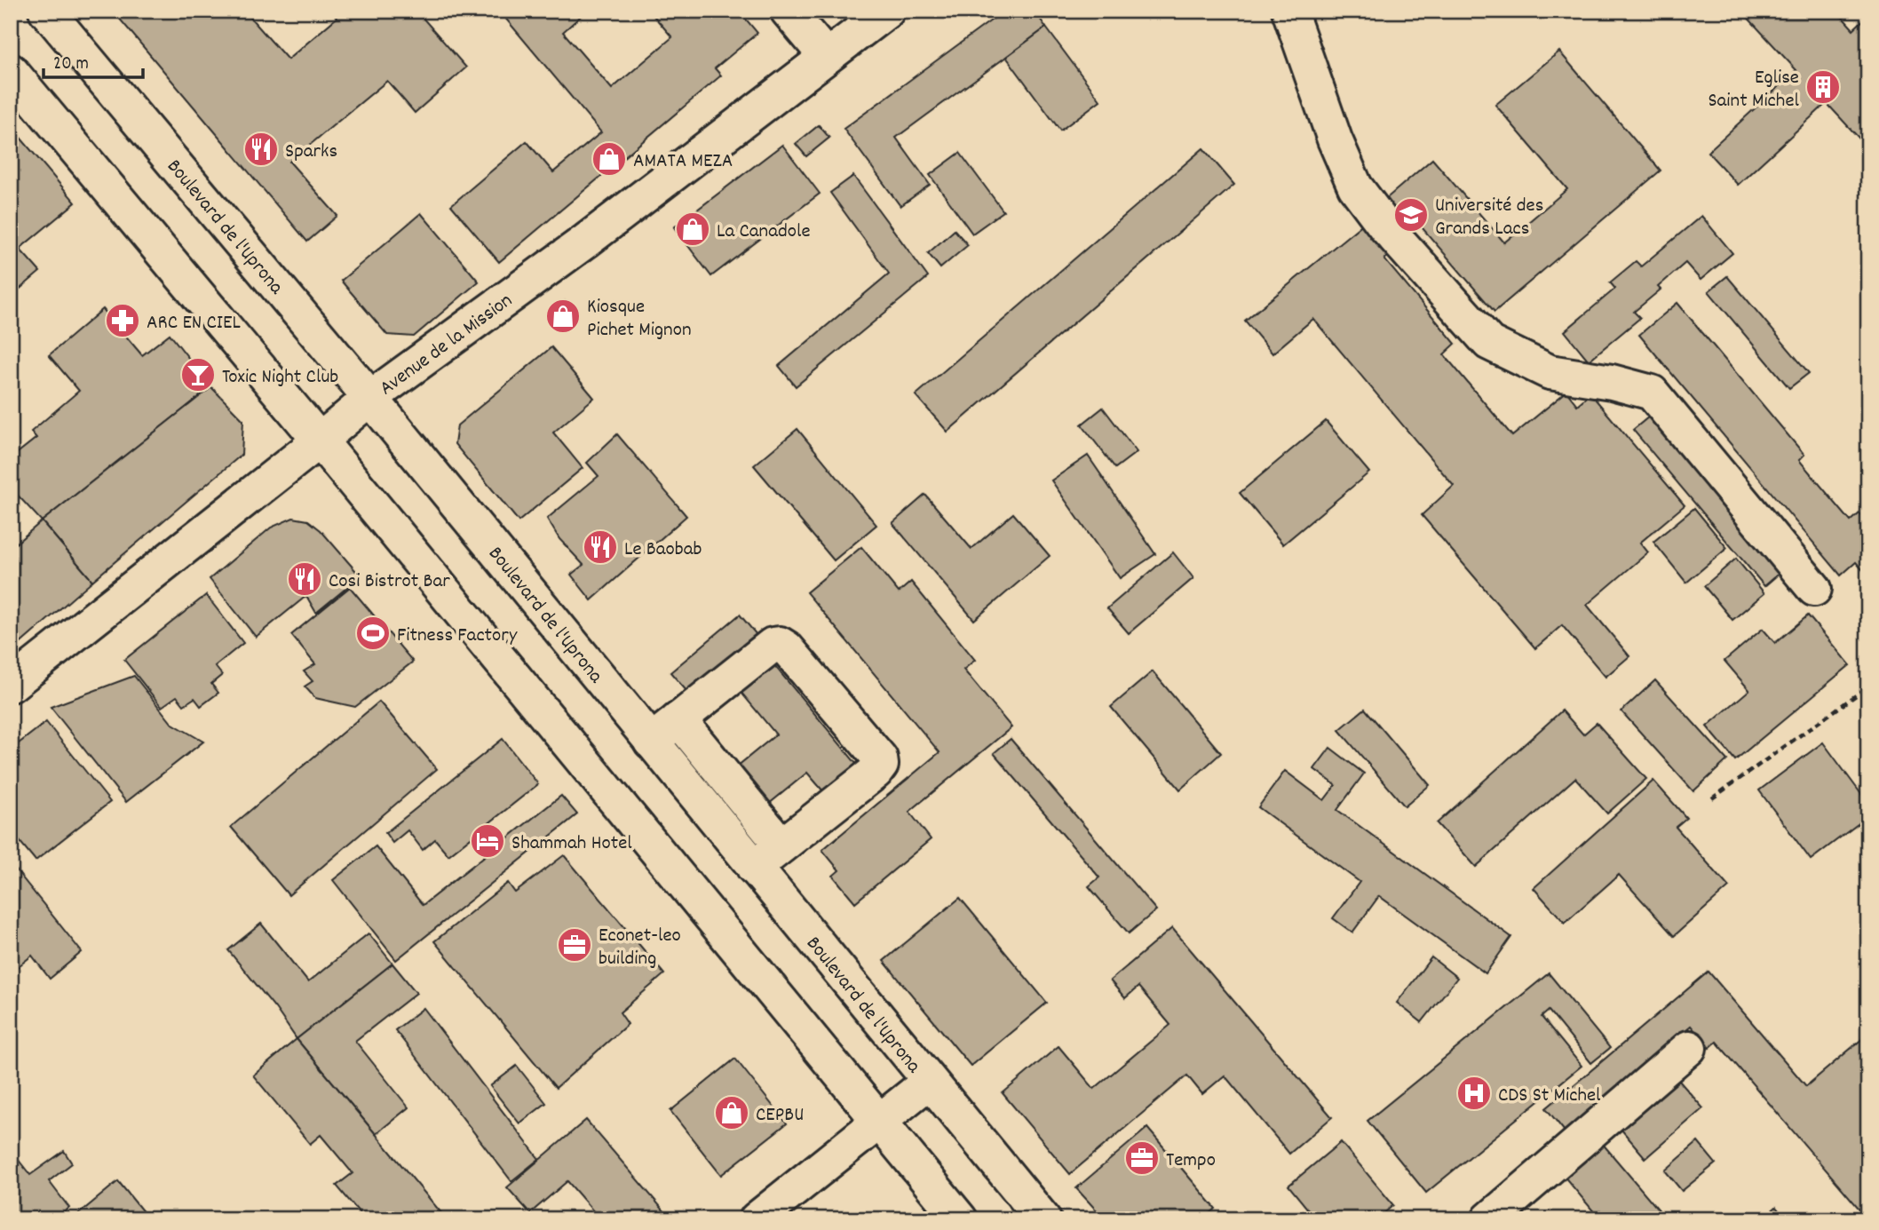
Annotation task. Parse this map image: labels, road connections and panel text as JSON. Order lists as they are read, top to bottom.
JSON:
{
  "streets": {
    "street": ["Boulevard de l'Uprona", "Avenue de la Mission"]
  },
  "crossings": [
    ["Boulevard de l'Uprona", "Avenue de la Mission"]
  ],
  "places": {
    "building": ["Eglise Saint Michel"],
    "restaurant": ["Sparks", "Le Baobab", "Cosi Bistrot Bar"],
    "shop": [
      "AMATA MEZA",
      "La Canadole",
      "Kiosque Pichet Mignon",
      "CEPBU"
    ],
    "school or university": ["Université des Grands Lacs"],
    "pharmacy": ["ARC EN CIEL"],
    "bar": ["Toxic Night Club"],
    "sports": ["Fitness Factory"],
    "hotel": ["Shammah Hotel"],
    "office": ["Econet-leo building", "Tempo"],
    "hospital": ["CDS St Michel"]
  },
  "scale_bar": "20 m"
}
